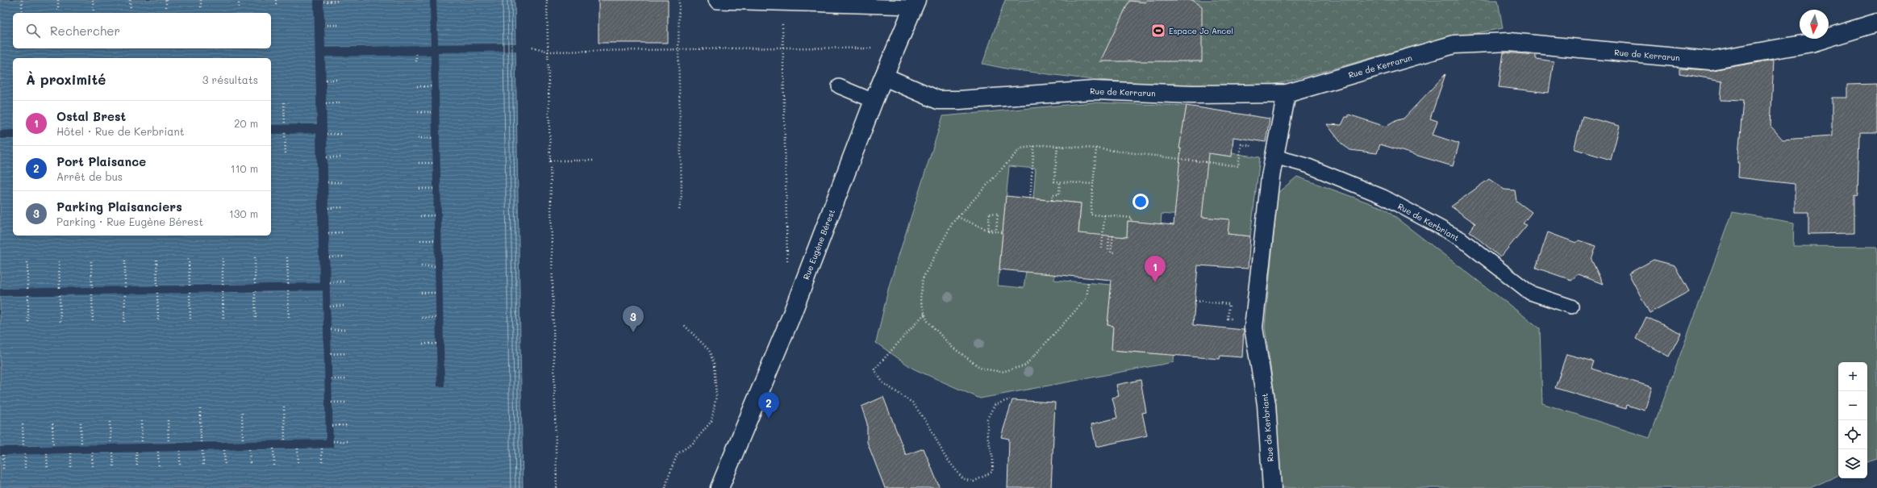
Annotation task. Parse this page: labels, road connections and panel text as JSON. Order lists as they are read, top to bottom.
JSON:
{
  "streets": {
    "street": ["Rue de Kerrarun", "Rue de Kerbriant", "Rue Eugène Bérest"]
  },
  "crossings": [
    ["Rue de Kerrarun", "Rue de Kerbriant"],
    ["Rue de Kerrarun", "Rue Eugène Bérest"]
  ],
  "places": {
    "sports": ["Espace Jo Ancel"]
  },
  "north": "bottom",
  "page": {
    "search": "Rechercher",
    "heading": ["À proximité", "3 résultats"],
    "list": [
      {
        "mark": "1",
        "name": "Ostal Brest",
        "note": "Hôtel · Rue de Kerbriant",
        "value": "20 m"
      },
      {
        "mark": "2",
        "name": "Port Plaisance",
        "note": "Arrêt de bus",
        "value": "110 m"
      },
      {
        "mark": "3",
        "name": "Parking Plaisanciers",
        "note": "Parking · Rue Eugène Bérest",
        "value": "130 m"
      }
    ],
    "pins": ["1", "3", "2"],
    "map_buttons": ["+", "−"]
  }
}
